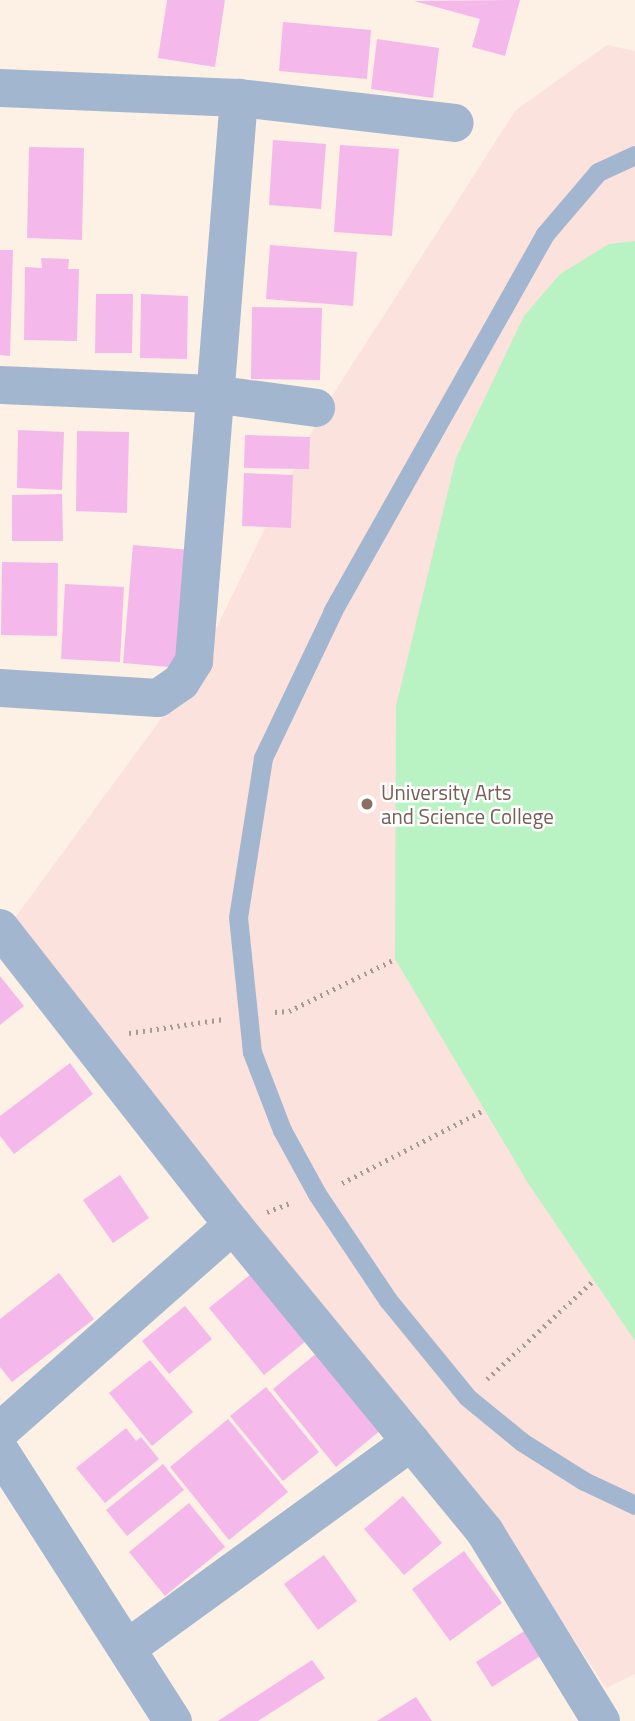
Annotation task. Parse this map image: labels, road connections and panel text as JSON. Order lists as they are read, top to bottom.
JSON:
{
  "places": ["University Arts and Science College"]
}
